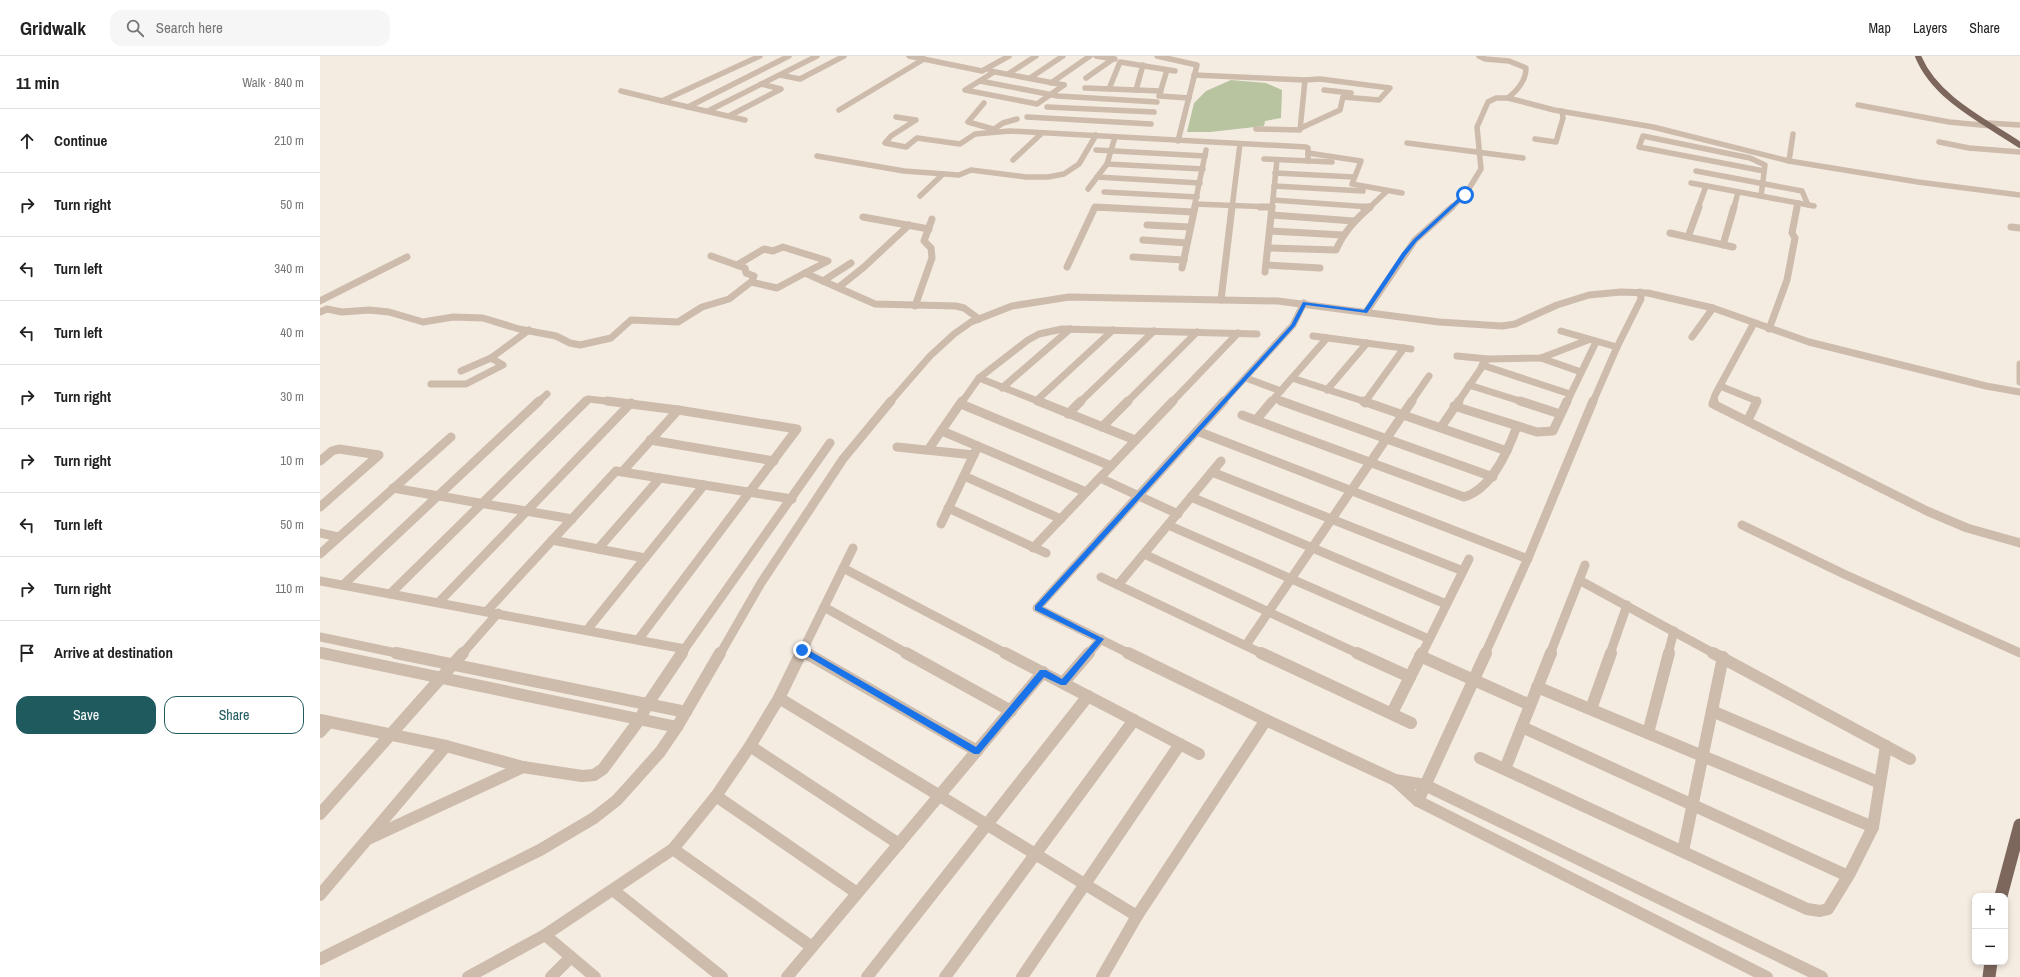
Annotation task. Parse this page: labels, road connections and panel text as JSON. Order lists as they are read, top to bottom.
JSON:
{
  "page": {
    "header": "Gridwalk",
    "search": "Search here",
    "nav": ["Map", "Layers", "Share"],
    "heading": ["11 min", "Walk · 840 m"],
    "list": [
      ["Continue", "210 m"],
      ["Turn right", "50 m"],
      ["Turn left", "340 m"],
      ["Turn left", "40 m"],
      ["Turn right", "30 m"],
      ["Turn right", "10 m"],
      ["Turn left", "50 m"],
      ["Turn right", "110 m"],
      "Arrive at destination"
    ],
    "buttons": ["Save", "Share"],
    "map_buttons": ["+", "−"]
  }
}
